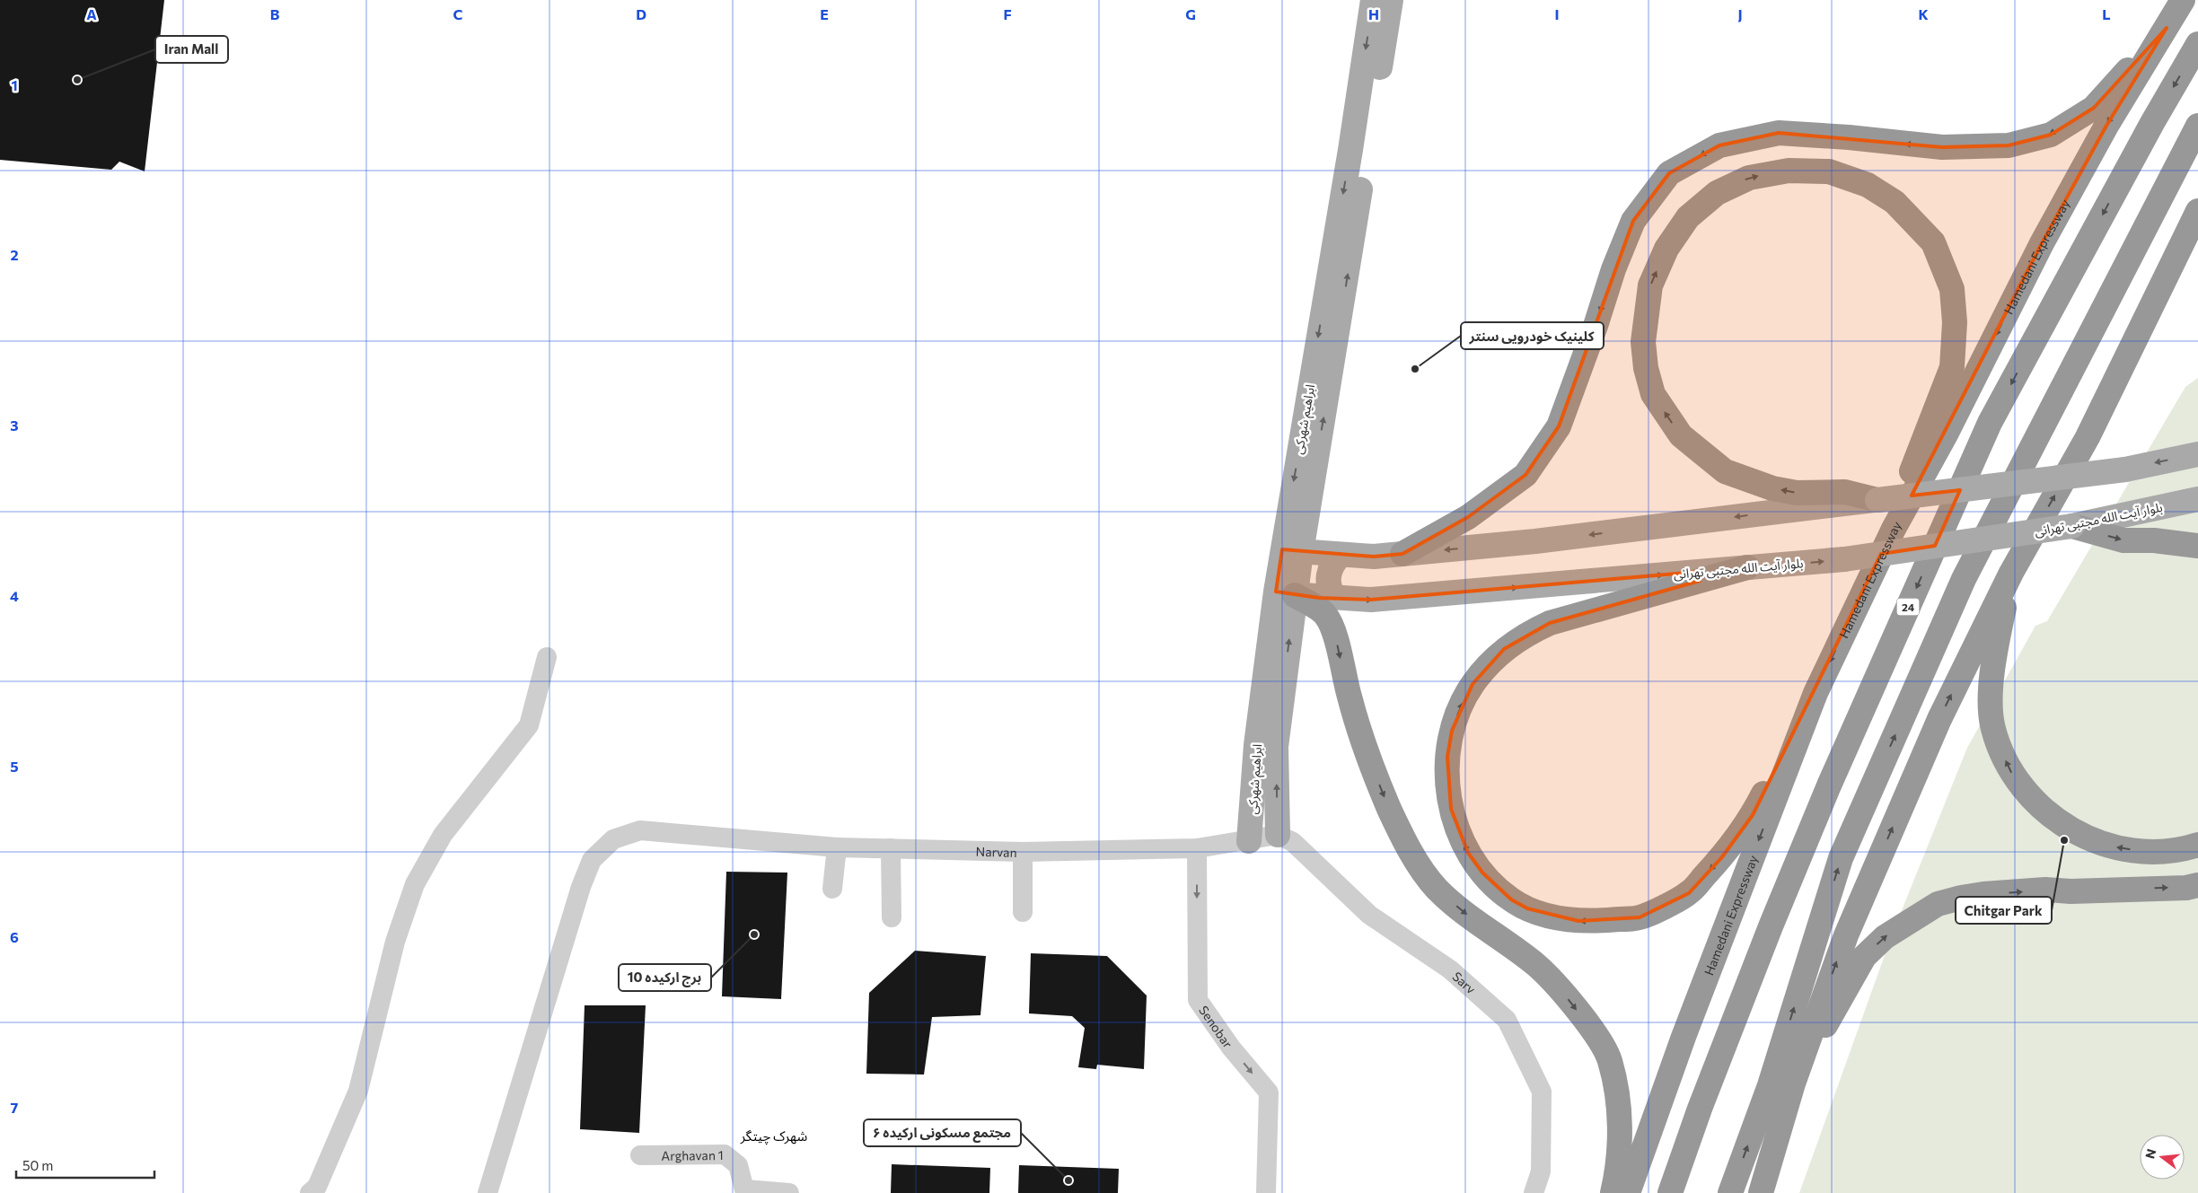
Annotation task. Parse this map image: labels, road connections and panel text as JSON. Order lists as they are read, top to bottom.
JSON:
{
  "streets": {
    "highway": ["Hamedani Expressway", "24"],
    "main road": ["ابراهیم شهرکی", "بلوار آیت الله مجتبی تهرانی"],
    "street": [
      "Narvan",
      "Sarv",
      "Senobar",
      "Arghavan 1"
    ]
  },
  "crossings": [
    ["ابراهیم شهرکی", "بلوار آیت الله مجتبی تهرانی"],
    ["ابراهیم شهرکی", "Narvan"],
    ["ابراهیم شهرکی", "Sarv"],
    ["Narvan", "Sarv"],
    ["Narvan", "Senobar"]
  ],
  "one_way": ["Senobar"],
  "districts": ["شهرک چیتگر"],
  "places": [
    "Iran Mall",
    "کلینیک خودرویی سنتر",
    "Chitgar Park",
    "برج ارکیده 10",
    "مجتمع مسکونی ارکیده ۶"
  ],
  "scale_bar": "50 m",
  "north": "left",
  "grid": {
    "columns": [
      "A",
      "B",
      "C",
      "D",
      "E",
      "F",
      "G",
      "H",
      "I",
      "J",
      "K",
      "L"
    ],
    "rows": [
      "1",
      "2",
      "3",
      "4",
      "5",
      "6",
      "7"
    ]
  }
}
